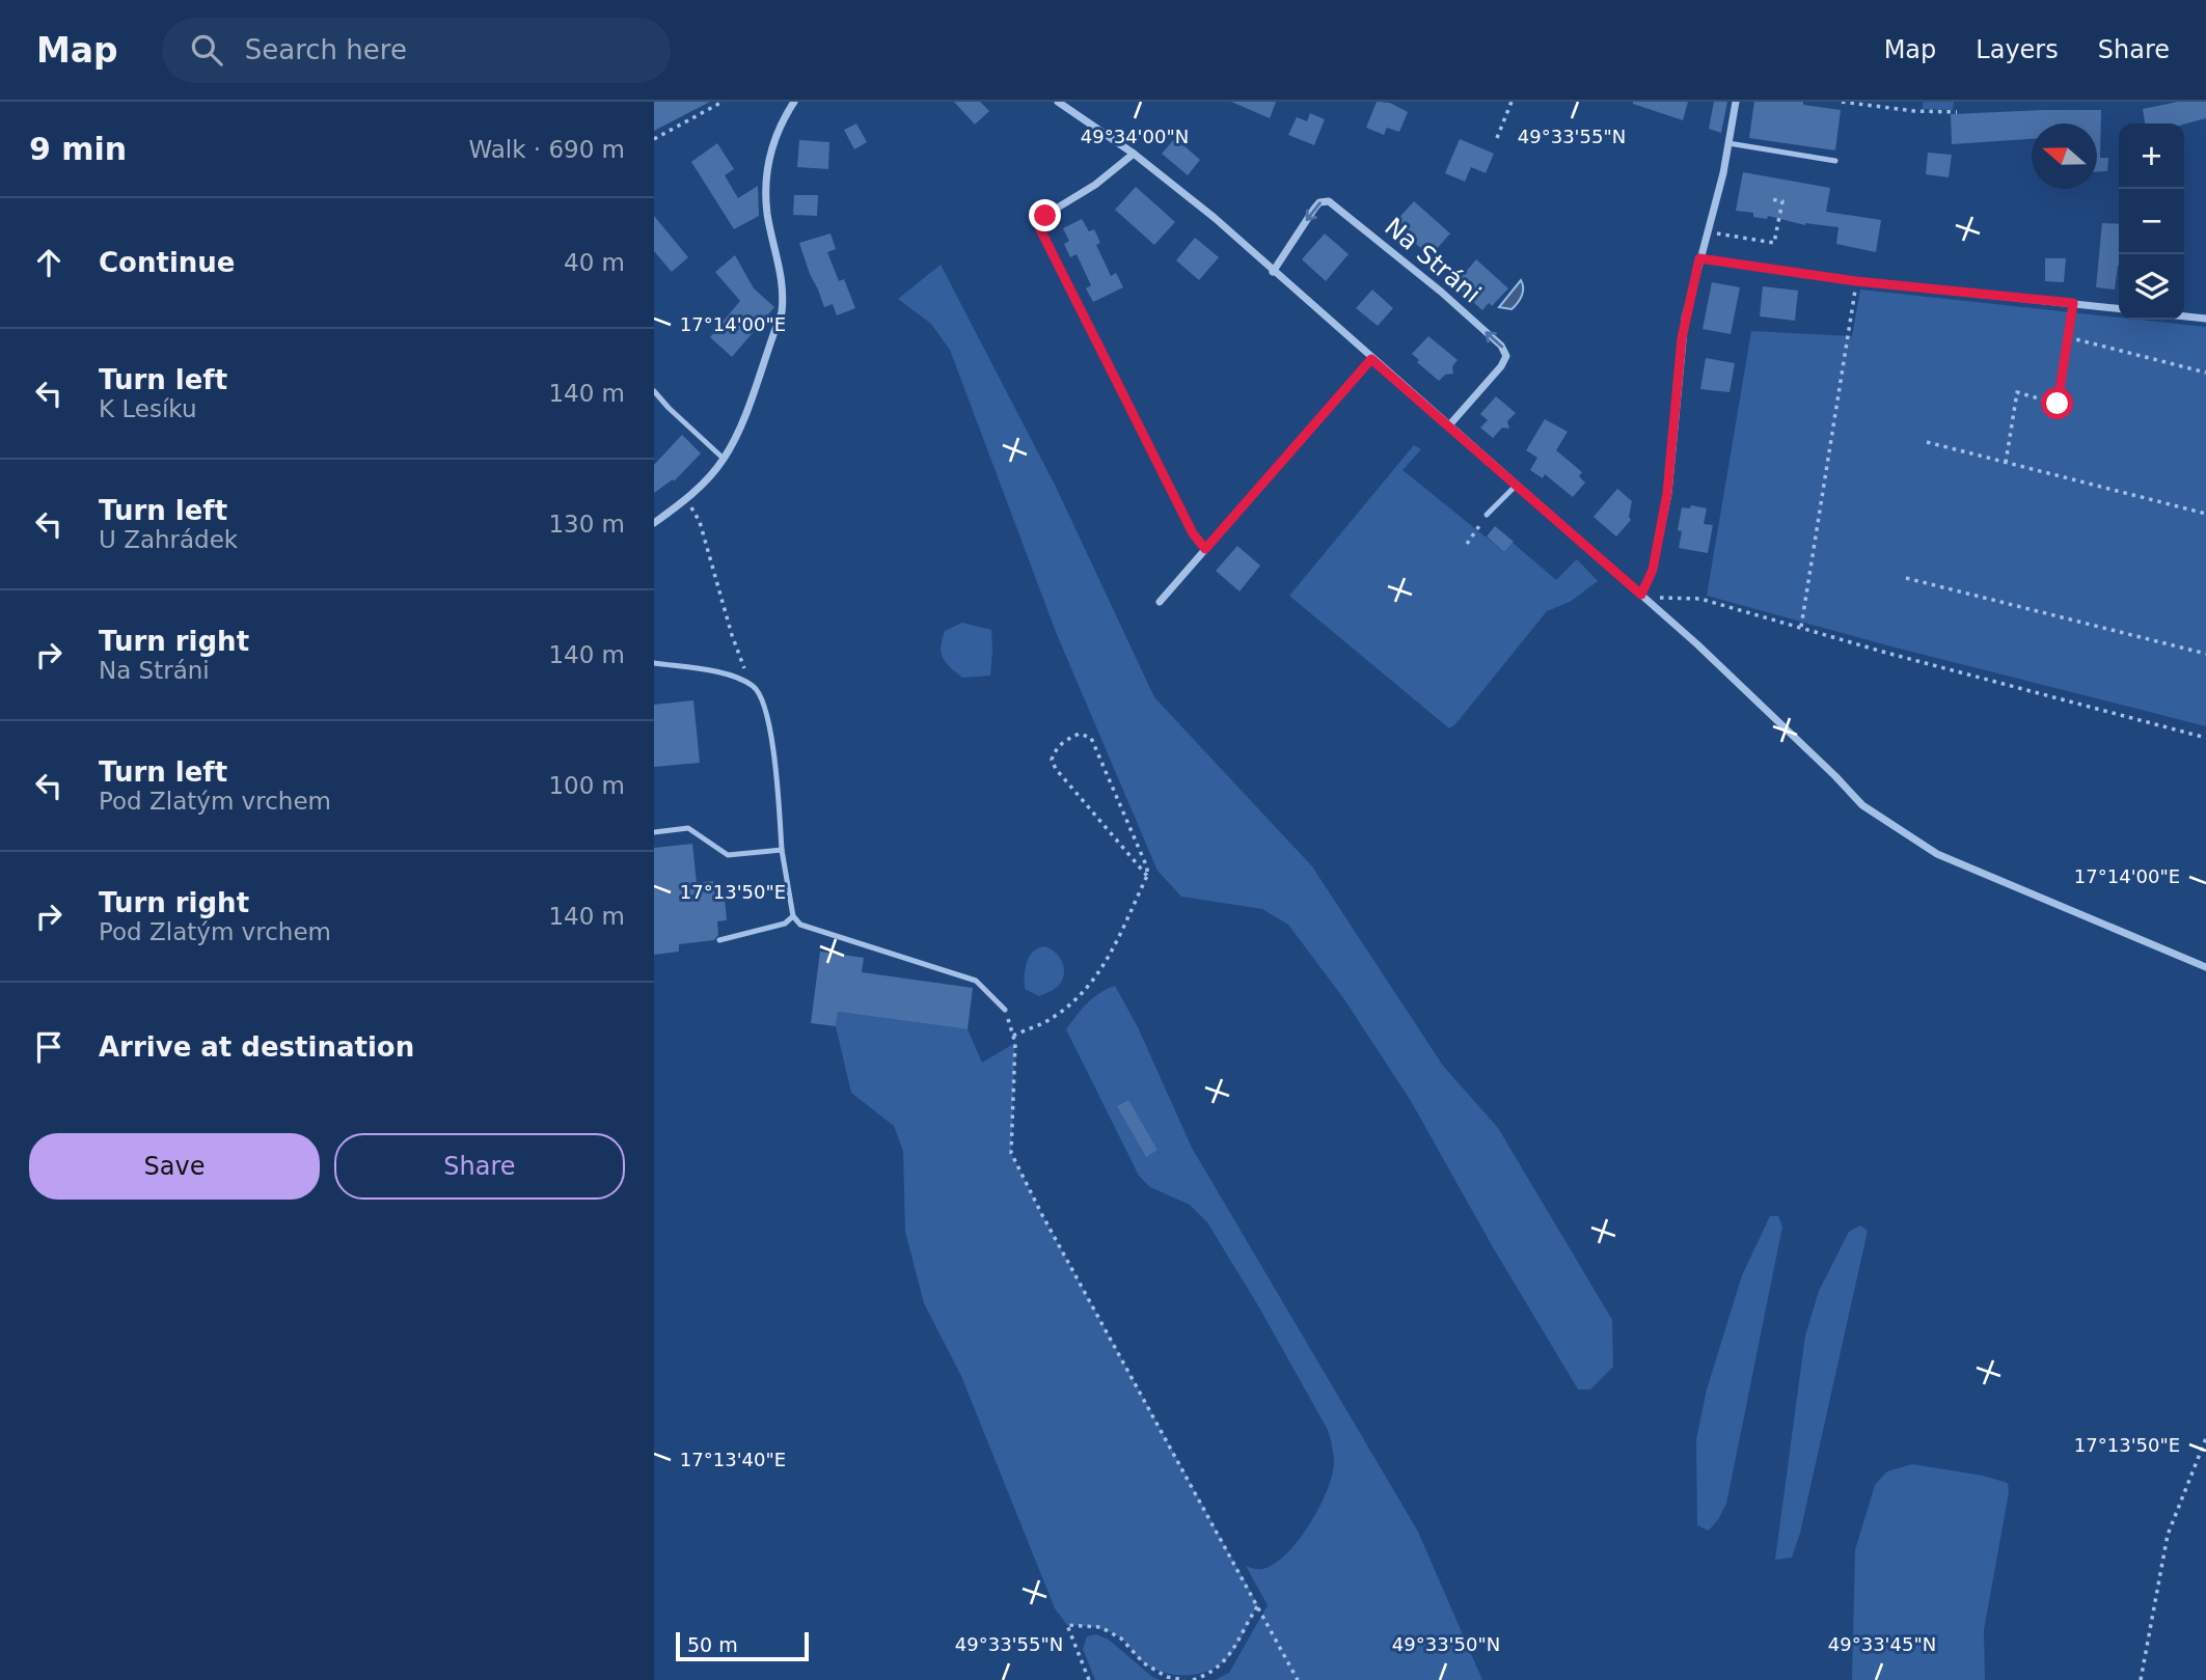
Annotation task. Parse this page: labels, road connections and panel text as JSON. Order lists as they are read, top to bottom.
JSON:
{
  "streets": {
    "street": ["Na Stráni"]
  },
  "scale_bar": "50 m",
  "north": "left",
  "page": {
    "header": "Map",
    "search": "Search here",
    "nav": ["Map", "Layers", "Share"],
    "heading": ["9 min", "Walk · 690 m"],
    "map_buttons": ["+", "−"],
    "list": [
      ["Continue", "40 m"],
      ["Turn left", "K Lesíku", "140 m"],
      ["Turn left", "U Zahrádek", "130 m"],
      ["Turn right", "Na Stráni", "140 m"],
      ["Turn left", "Pod Zlatým vrchem", "100 m"],
      ["Turn right", "Pod Zlatým vrchem", "140 m"],
      "Arrive at destination"
    ],
    "buttons": ["Save", "Share"],
    "scale": "50 m"
  },
  "coordinates": [
    "49°34'00\"N",
    "49°33'55\"N",
    "17°14'00\"E",
    "17°13'50\"E",
    "17°13'40\"E",
    "49°33'50\"N",
    "49°33'45\"N"
  ]
}
